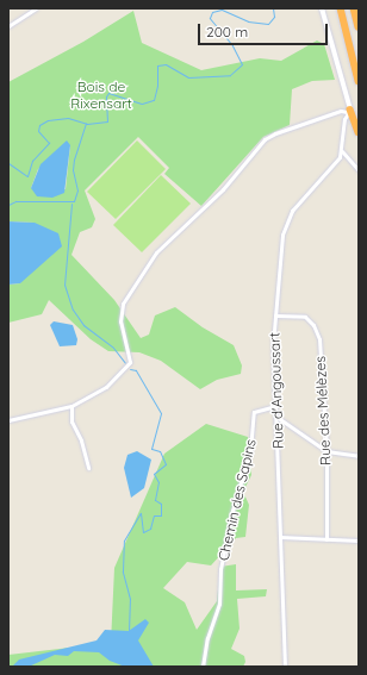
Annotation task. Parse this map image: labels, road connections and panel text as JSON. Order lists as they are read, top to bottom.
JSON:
{
  "streets": {
    "street": ["Rue d'Angoussart", "Rue des Mélèzes", "Chemin des Sapins"]
  },
  "crossings": [
    ["Rue d'Angoussart", "Rue des Mélèzes"],
    ["Rue d'Angoussart", "Chemin des Sapins"]
  ],
  "parks": ["Bois de Rixensart"],
  "scale_bar": "200 m"
}
